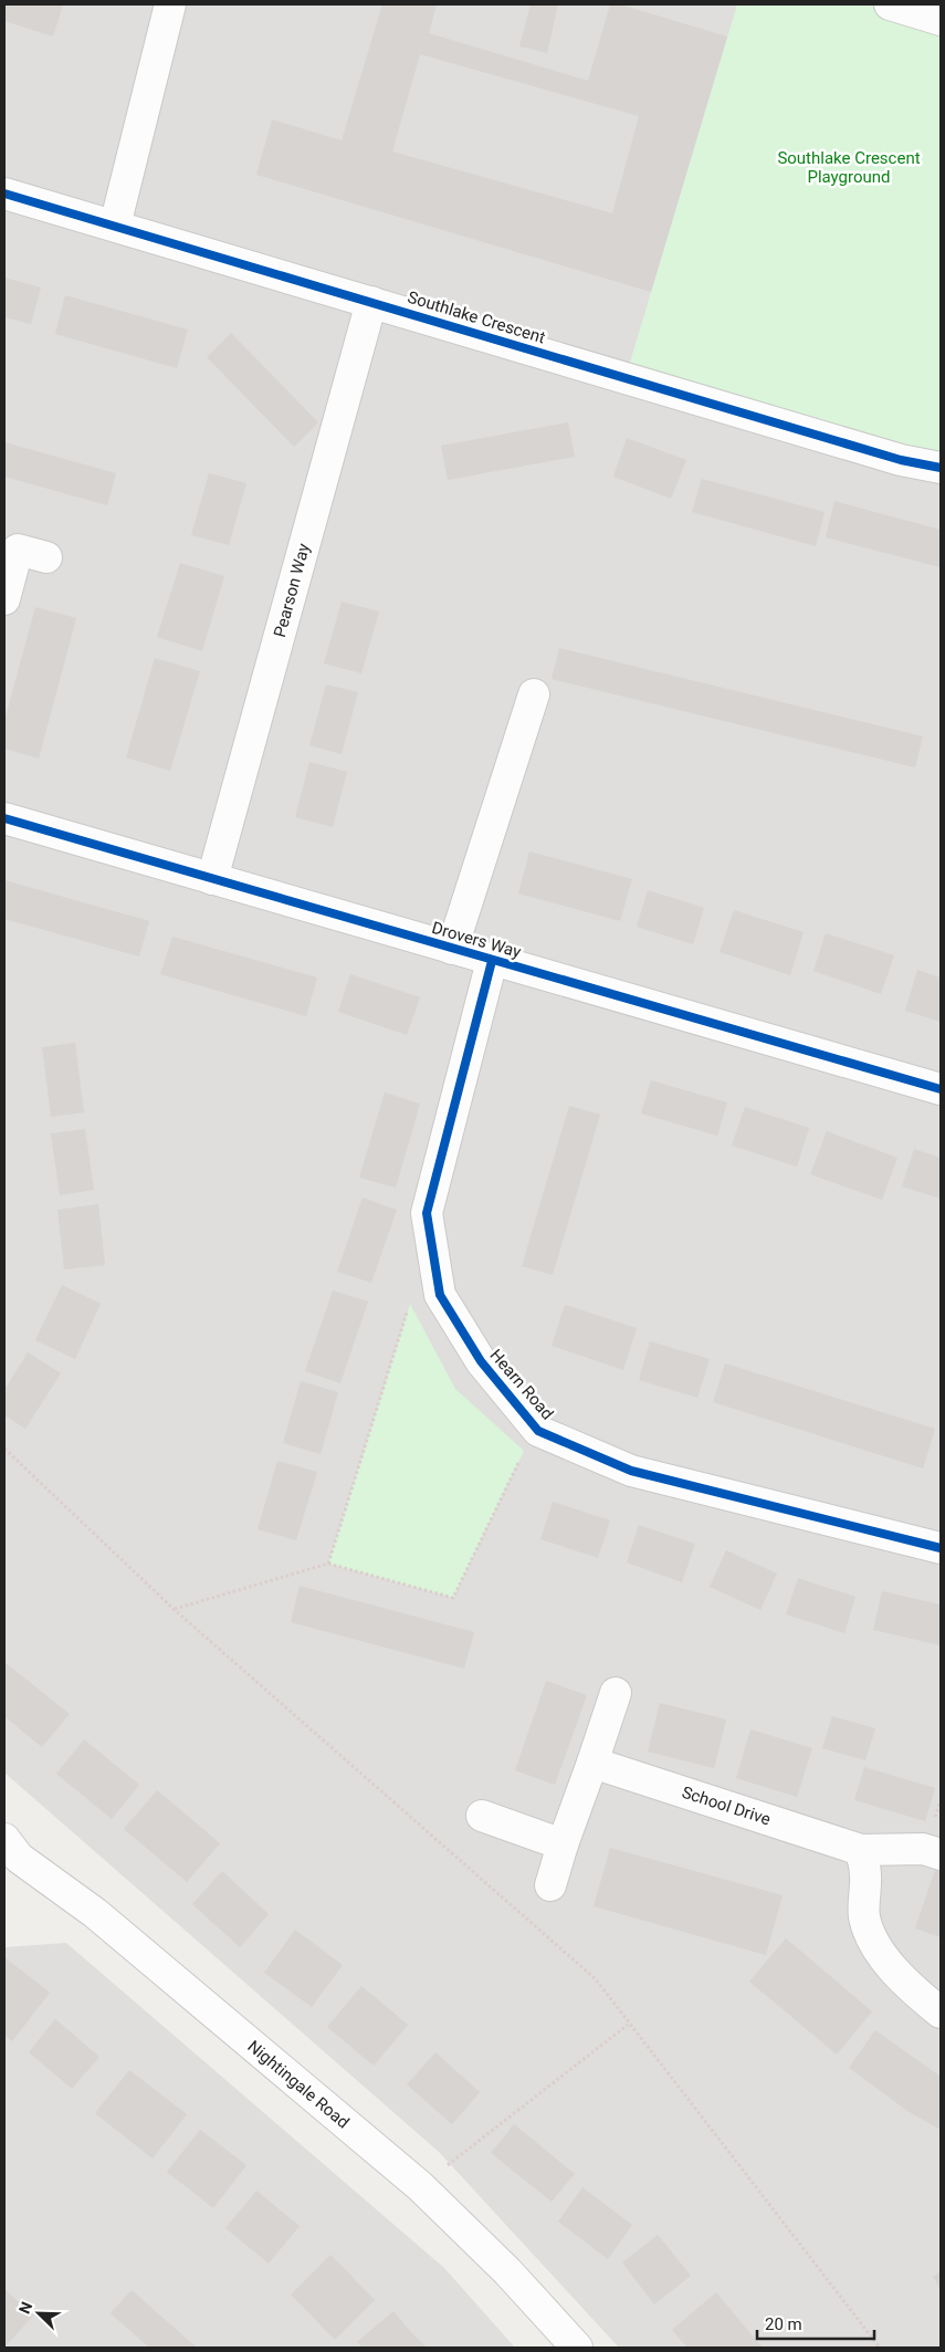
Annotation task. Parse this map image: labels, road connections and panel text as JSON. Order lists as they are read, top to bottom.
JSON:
{
  "streets": {
    "street": [
      "Southlake Crescent",
      "Pearson Way",
      "Drovers Way",
      "Hearn Road",
      "School Drive",
      "Nightingale Road"
    ]
  },
  "crossings": [
    ["Southlake Crescent", "Pearson Way"],
    ["Pearson Way", "Drovers Way"],
    ["Drovers Way", "Hearn Road"]
  ],
  "parks": ["Southlake Crescent Playground"],
  "scale_bar": "20 m",
  "north": "top left"
}
